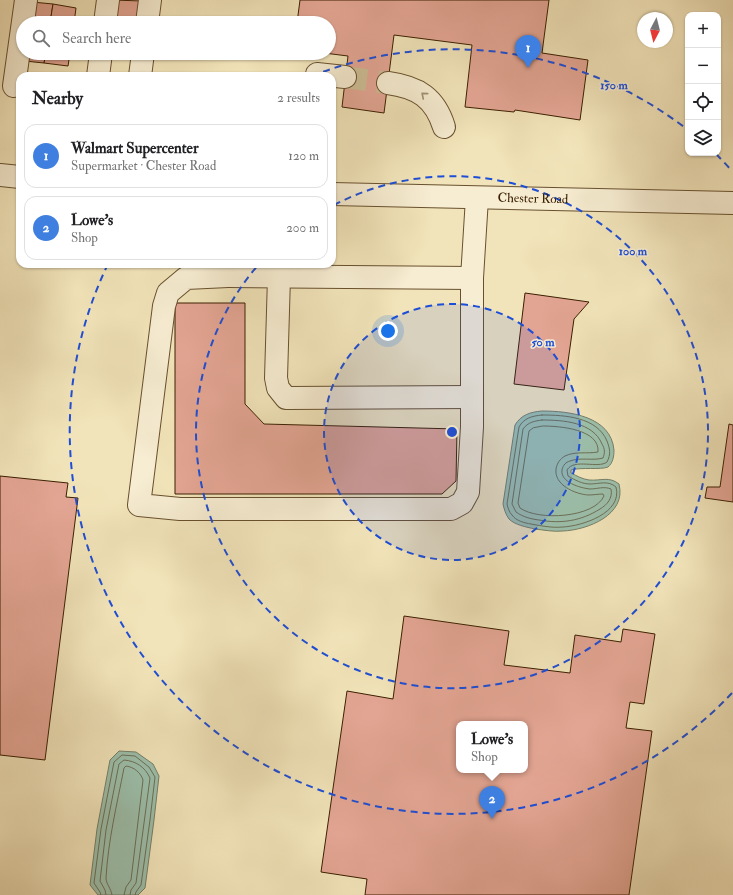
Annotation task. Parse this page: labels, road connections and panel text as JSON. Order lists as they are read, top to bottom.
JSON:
{
  "streets": {
    "street": ["Chester Road"]
  },
  "north": "bottom",
  "page": {
    "map_buttons": ["+", "−"],
    "search": "Search here",
    "pins": ["1", "2"],
    "heading": ["Nearby", "2 results"],
    "list": [
      {
        "mark": "1",
        "name": "Walmart Supercenter",
        "note": "Supermarket · Chester Road",
        "value": "120 m"
      },
      {
        "mark": "2",
        "name": "Lowe's",
        "note": "Shop",
        "value": "200 m"
      }
    ],
    "popup": ["Lowe's", "Shop"]
  },
  "rings": ["150 m", "100 m", "50 m"]
}
